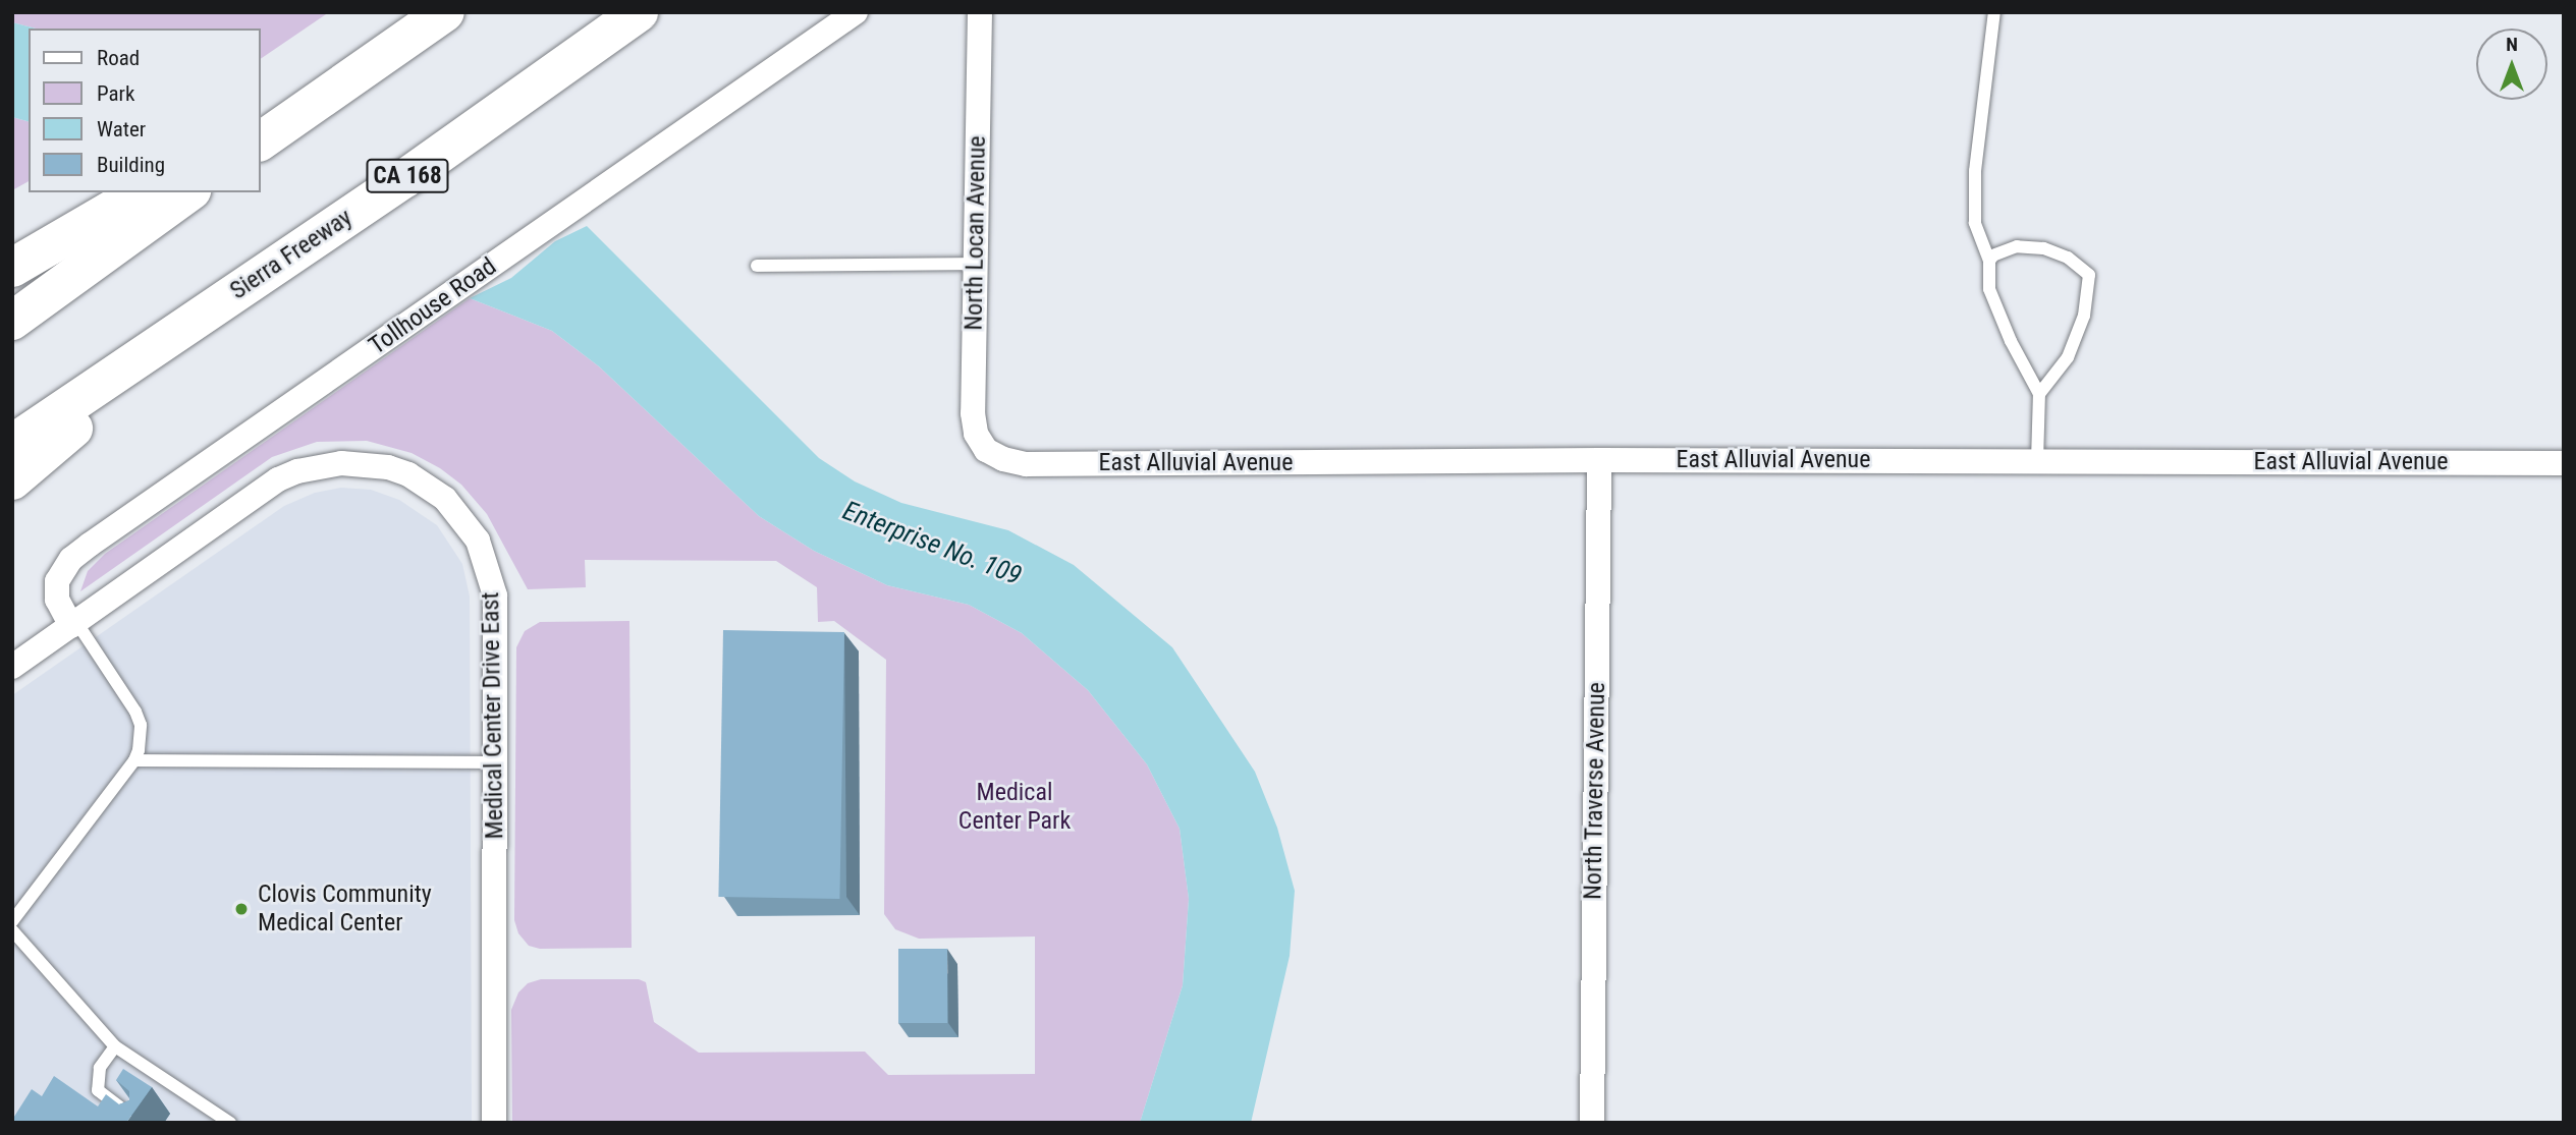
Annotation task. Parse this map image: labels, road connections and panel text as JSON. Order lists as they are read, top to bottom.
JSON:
{
  "streets": {
    "highway": ["CA 168", "Sierra Freeway"],
    "street": [
      "North Locan Avenue",
      "Tollhouse Road",
      "East Alluvial Avenue",
      "Medical Center Drive East",
      "North Traverse Avenue"
    ]
  },
  "crossings": [
    ["North Locan Avenue", "East Alluvial Avenue"],
    ["Tollhouse Road", "Medical Center Drive East"],
    ["East Alluvial Avenue", "North Traverse Avenue"]
  ],
  "water": ["Enterprise No. 109"],
  "parks": ["Medical Center Park"],
  "places": ["Clovis Community Medical Center"],
  "legend": [
    "Road",
    "Park",
    "Water",
    "Building"
  ],
  "north": "top"
}
